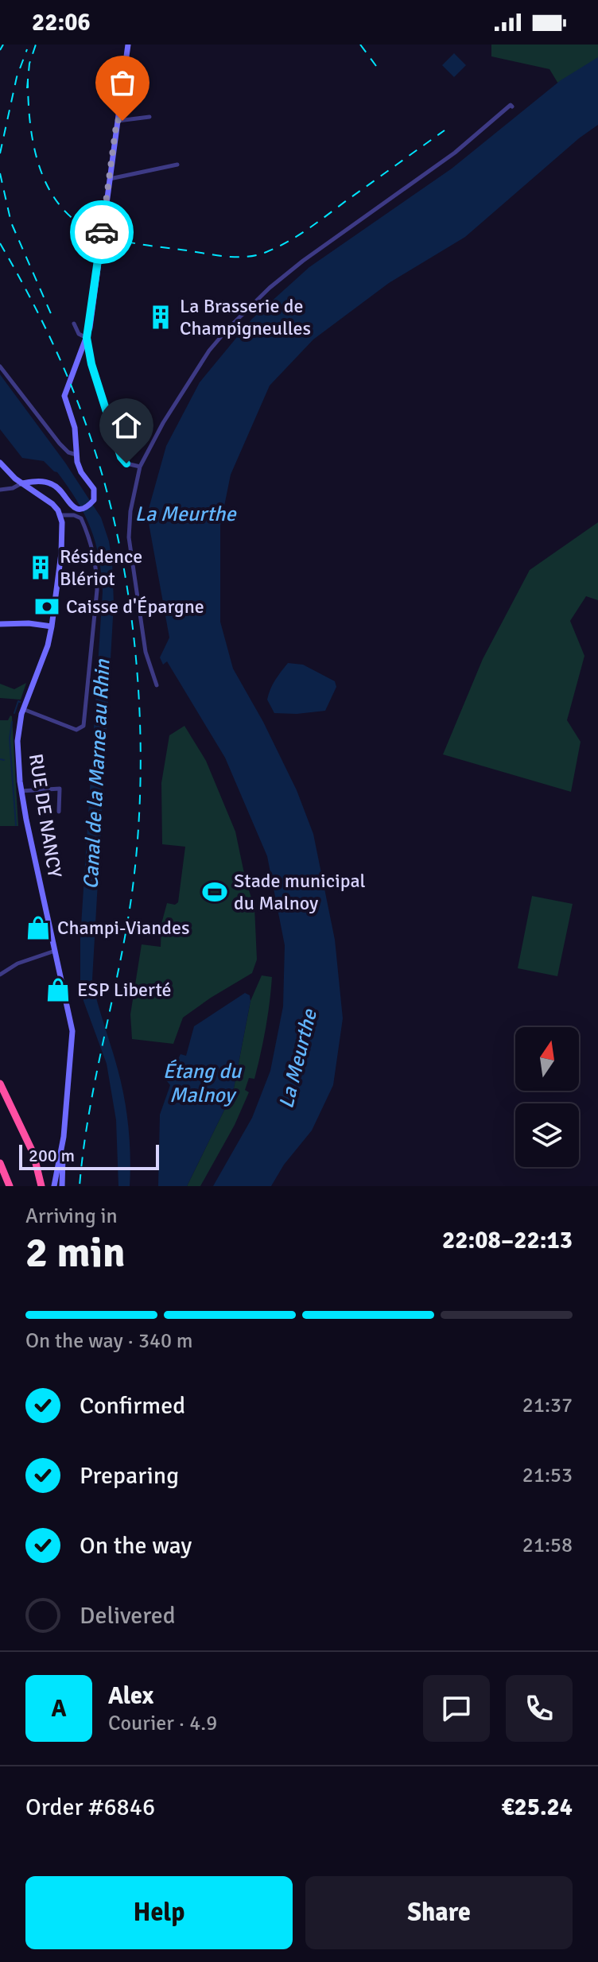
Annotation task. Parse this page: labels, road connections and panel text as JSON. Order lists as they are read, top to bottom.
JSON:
{
  "streets": {
    "main road": ["RUE DE NANCY"]
  },
  "water": ["La Meurthe", "Canal de la Marne au Rhin", "Étang du Malnoy"],
  "places": {
    "building": ["La Brasserie de Champigneulles", "Résidence Blériot"],
    "bank": ["Caisse d'Épargne"],
    "sports": ["Stade municipal du Malnoy"],
    "shop": ["Champi-Viandes", "ESP Liberté"]
  },
  "scale_bar": "200 m",
  "north": "top",
  "page": {
    "status": "22:06",
    "scale": "200 m",
    "heading": ["2 min", "Arriving in", "22:08–22:13"],
    "panel": [
      "Alex",
      "Courier · 4.9",
      "Order #6846",
      "€25.24"
    ],
    "bar": "On the way · 340 m",
    "list": [
      ["Confirmed", "21:37"],
      ["Preparing", "21:53"],
      ["On the way", "21:58"],
      "Delivered"
    ],
    "round": "A",
    "buttons": ["Help", "Share"]
  }
}
